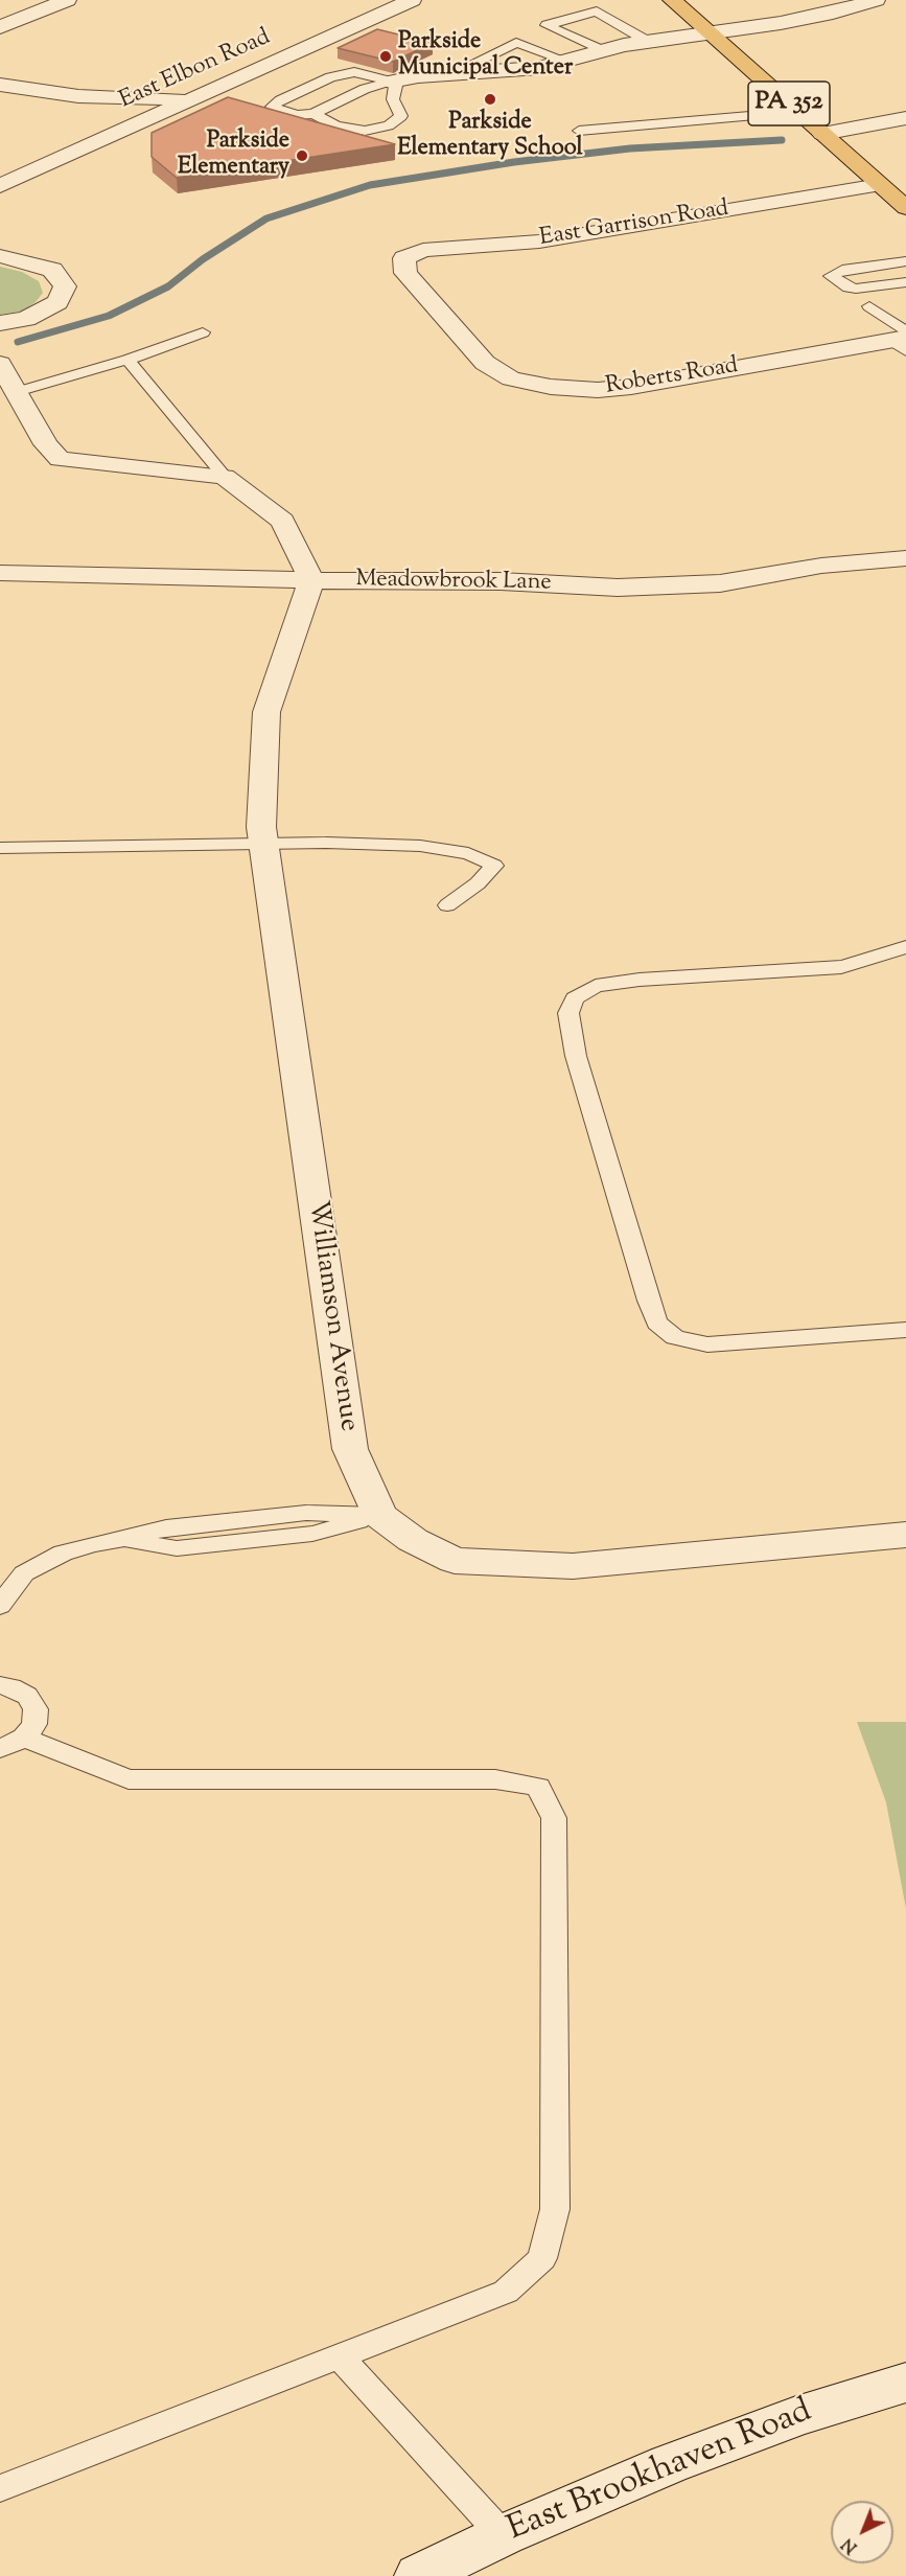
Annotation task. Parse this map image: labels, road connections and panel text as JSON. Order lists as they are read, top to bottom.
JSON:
{
  "streets": {
    "main road": ["PA 352"],
    "street": [
      "East Elbon Road",
      "East Garrison Road",
      "Roberts Road",
      "Meadowbrook Lane",
      "Williamson Avenue",
      "East Brookhaven Road"
    ]
  },
  "crossings": [
    ["PA 352", "East Garrison Road"],
    ["East Garrison Road", "Roberts Road"],
    ["Meadowbrook Lane", "Williamson Avenue"]
  ],
  "places": ["Parkside Municipal Center", "Parkside Elementary School", "Parkside Elementary"],
  "north": "bottom left"
}
